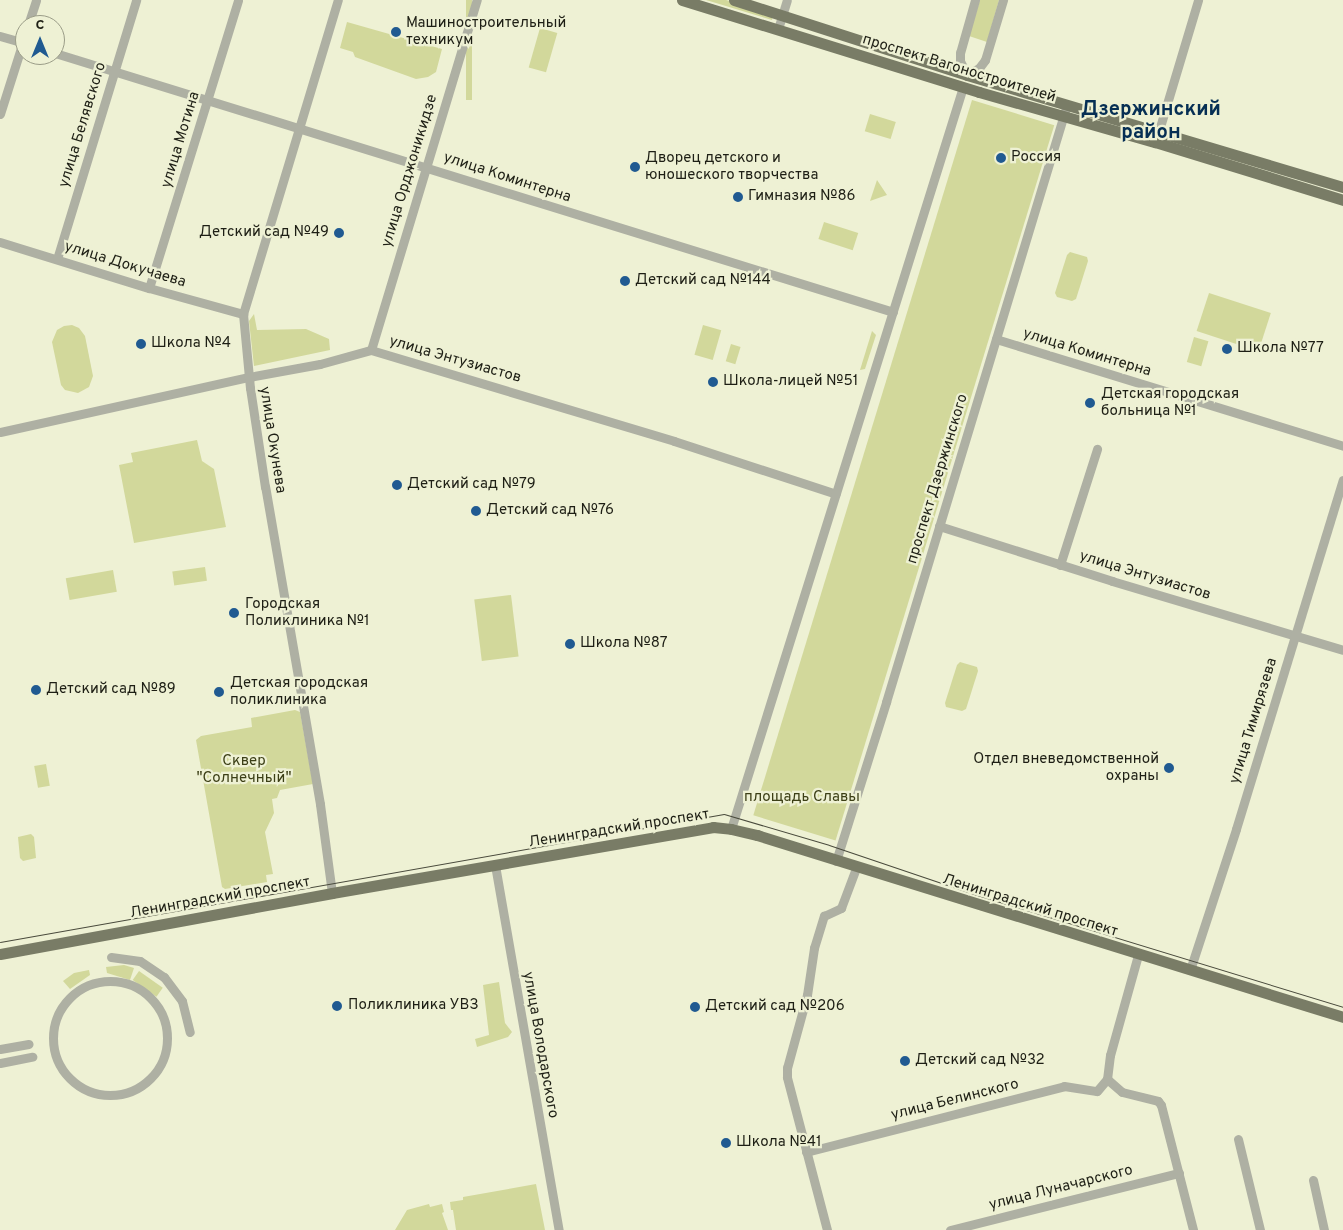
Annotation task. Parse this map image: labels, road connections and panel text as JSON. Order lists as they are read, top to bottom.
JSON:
{
  "streets": {
    "main road": ["проспект Вагоностроителей", "Ленинградский проспект"],
    "street": [
      "улица Белявского",
      "улица Мотина",
      "улица Орджоникидзе",
      "улица Коминтерна",
      "улица Докучаева",
      "улица Энтузиастов",
      "улица Окунева",
      "проспект Дзержинского",
      "улица Тимирязева",
      "улица Володарского",
      "улица Белинского",
      "улица Луначарского"
    ]
  },
  "crossings": [
    ["проспект Вагоностроителей", "проспект Дзержинского"],
    ["улица Белявского", "улица Коминтерна"],
    ["улица Белявского", "улица Докучаева"],
    ["улица Мотина", "улица Коминтерна"],
    ["улица Мотина", "улица Докучаева"],
    ["улица Орджоникидзе", "улица Коминтерна"],
    ["улица Орджоникидзе", "улица Энтузиастов"],
    ["улица Коминтерна", "улица Окунева"],
    ["улица Коминтерна", "проспект Дзержинского"],
    ["улица Докучаева", "улица Окунева"],
    ["улица Энтузиастов", "улица Окунева"],
    ["улица Энтузиастов", "проспект Дзержинского"],
    ["улица Энтузиастов", "улица Тимирязева"],
    ["улица Окунева", "Ленинградский проспект"],
    ["проспект Дзержинского", "Ленинградский проспект"],
    ["улица Тимирязева", "Ленинградский проспект"],
    ["Ленинградский проспект", "улица Володарского"]
  ],
  "districts": ["Дзержинский район"],
  "parks": ["Сквер \"Солнечный\"", "площадь Славы"],
  "places": [
    "Машиностроительный техникум",
    "Россия",
    "Дворец детского и юношеского творчества",
    "Гимназия №86",
    "Детский сад №49",
    "Детский сад №144",
    "Школа №4",
    "Школа №77",
    "Школа-лицей №51",
    "Детская городская больница №1",
    "Детский сад №79",
    "Детский сад №76",
    "Городская Поликлиника №1",
    "Школа №87",
    "Детский сад №89",
    "Детская городская поликлиника",
    "Отдел вневедомственной охраны",
    "Поликлиника УВЗ",
    "Детский сад №206",
    "Детский сад №32",
    "Школа №41"
  ],
  "north": "top"
}
